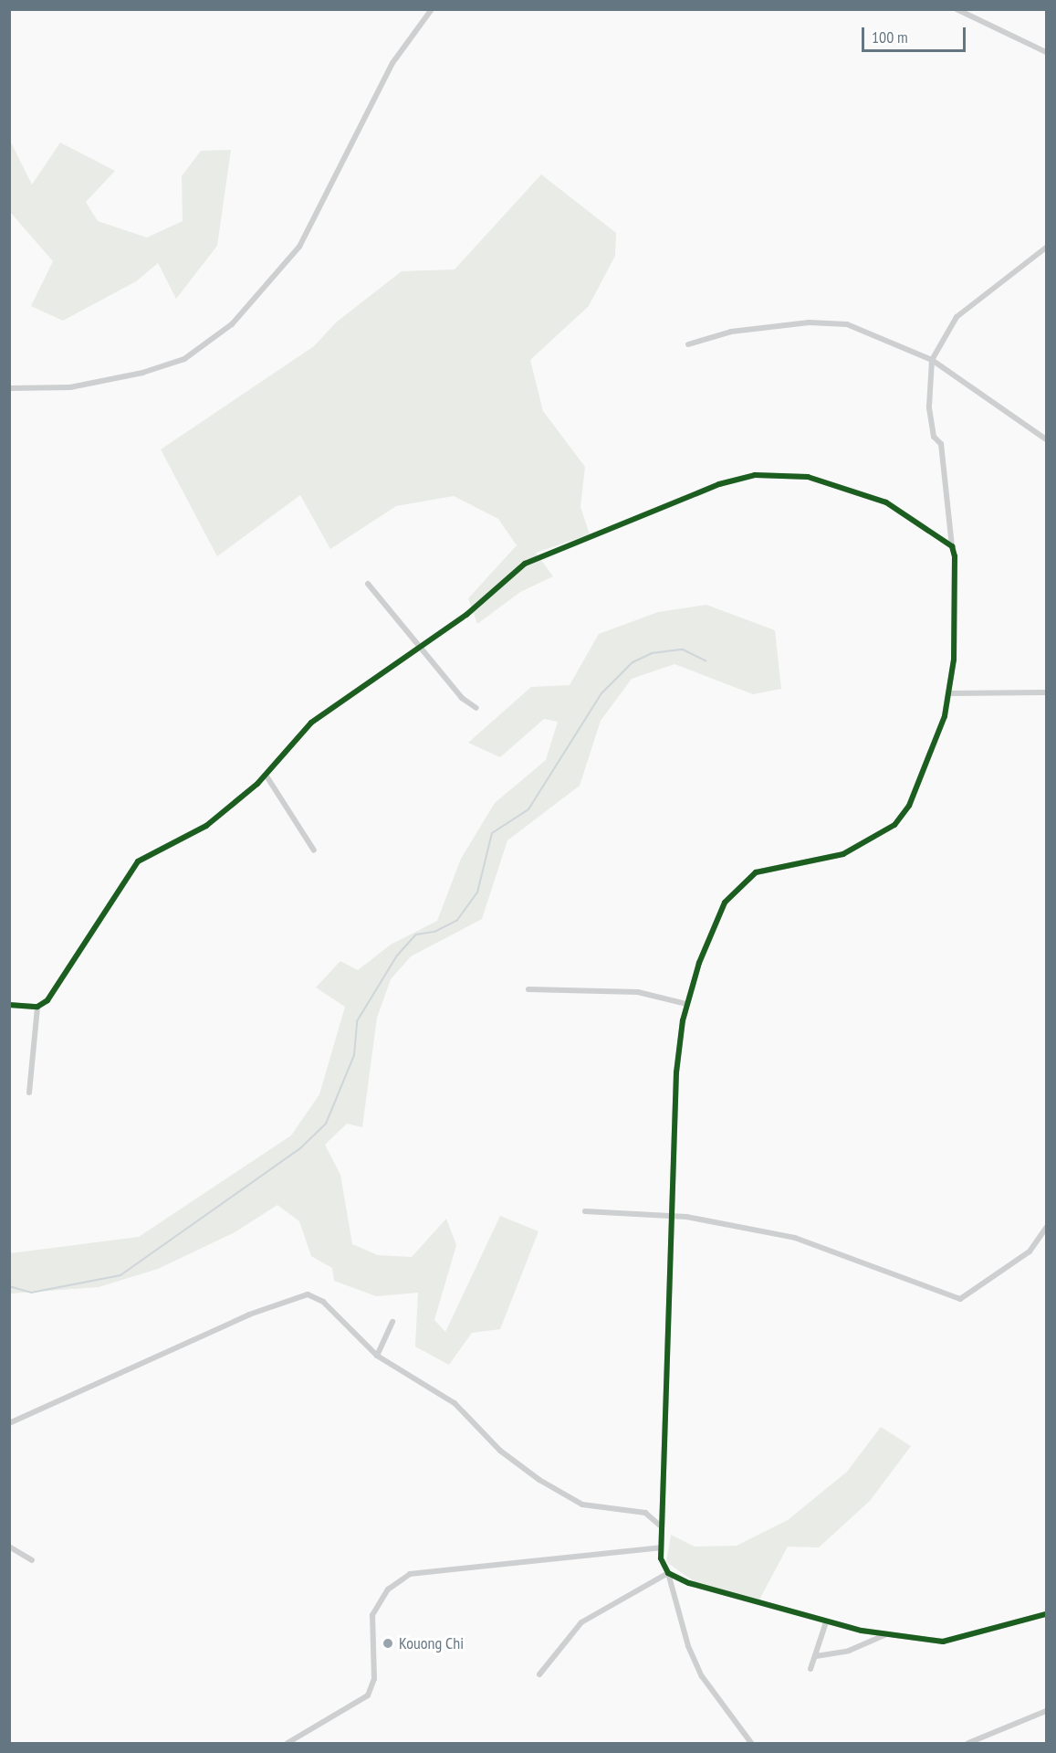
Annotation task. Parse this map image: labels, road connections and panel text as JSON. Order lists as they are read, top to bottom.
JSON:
{
  "places": ["Kouong Chi"],
  "scale_bar": "100 m"
}
